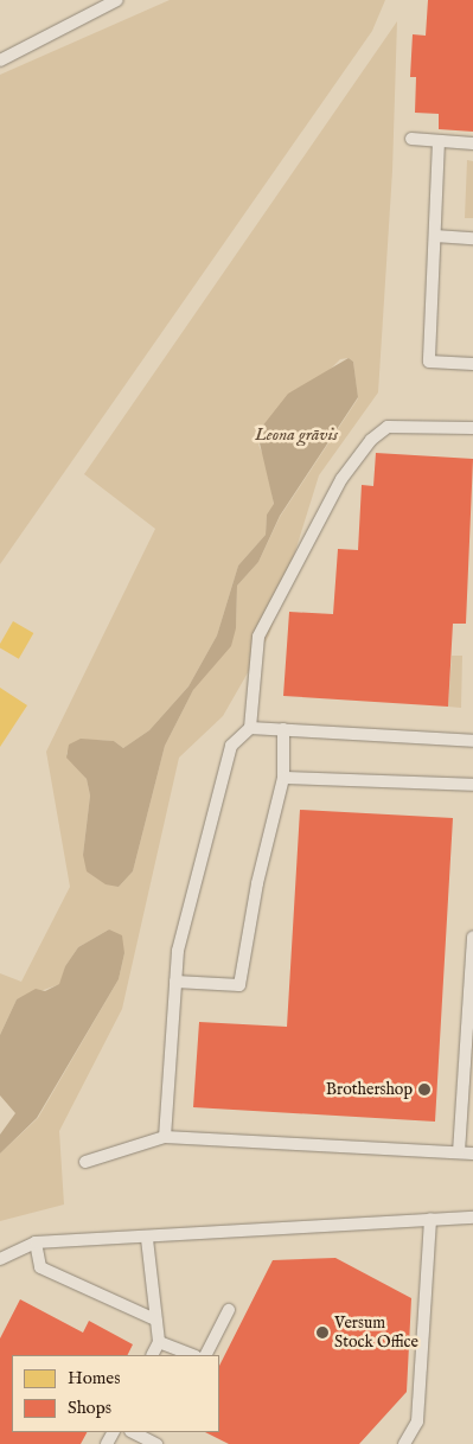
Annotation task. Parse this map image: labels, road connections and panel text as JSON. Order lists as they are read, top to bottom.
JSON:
{
  "water": ["Leona grāvis"],
  "places": ["Brothershop", "Versum Stock Office"],
  "legend": ["Homes", "Shops"]
}
